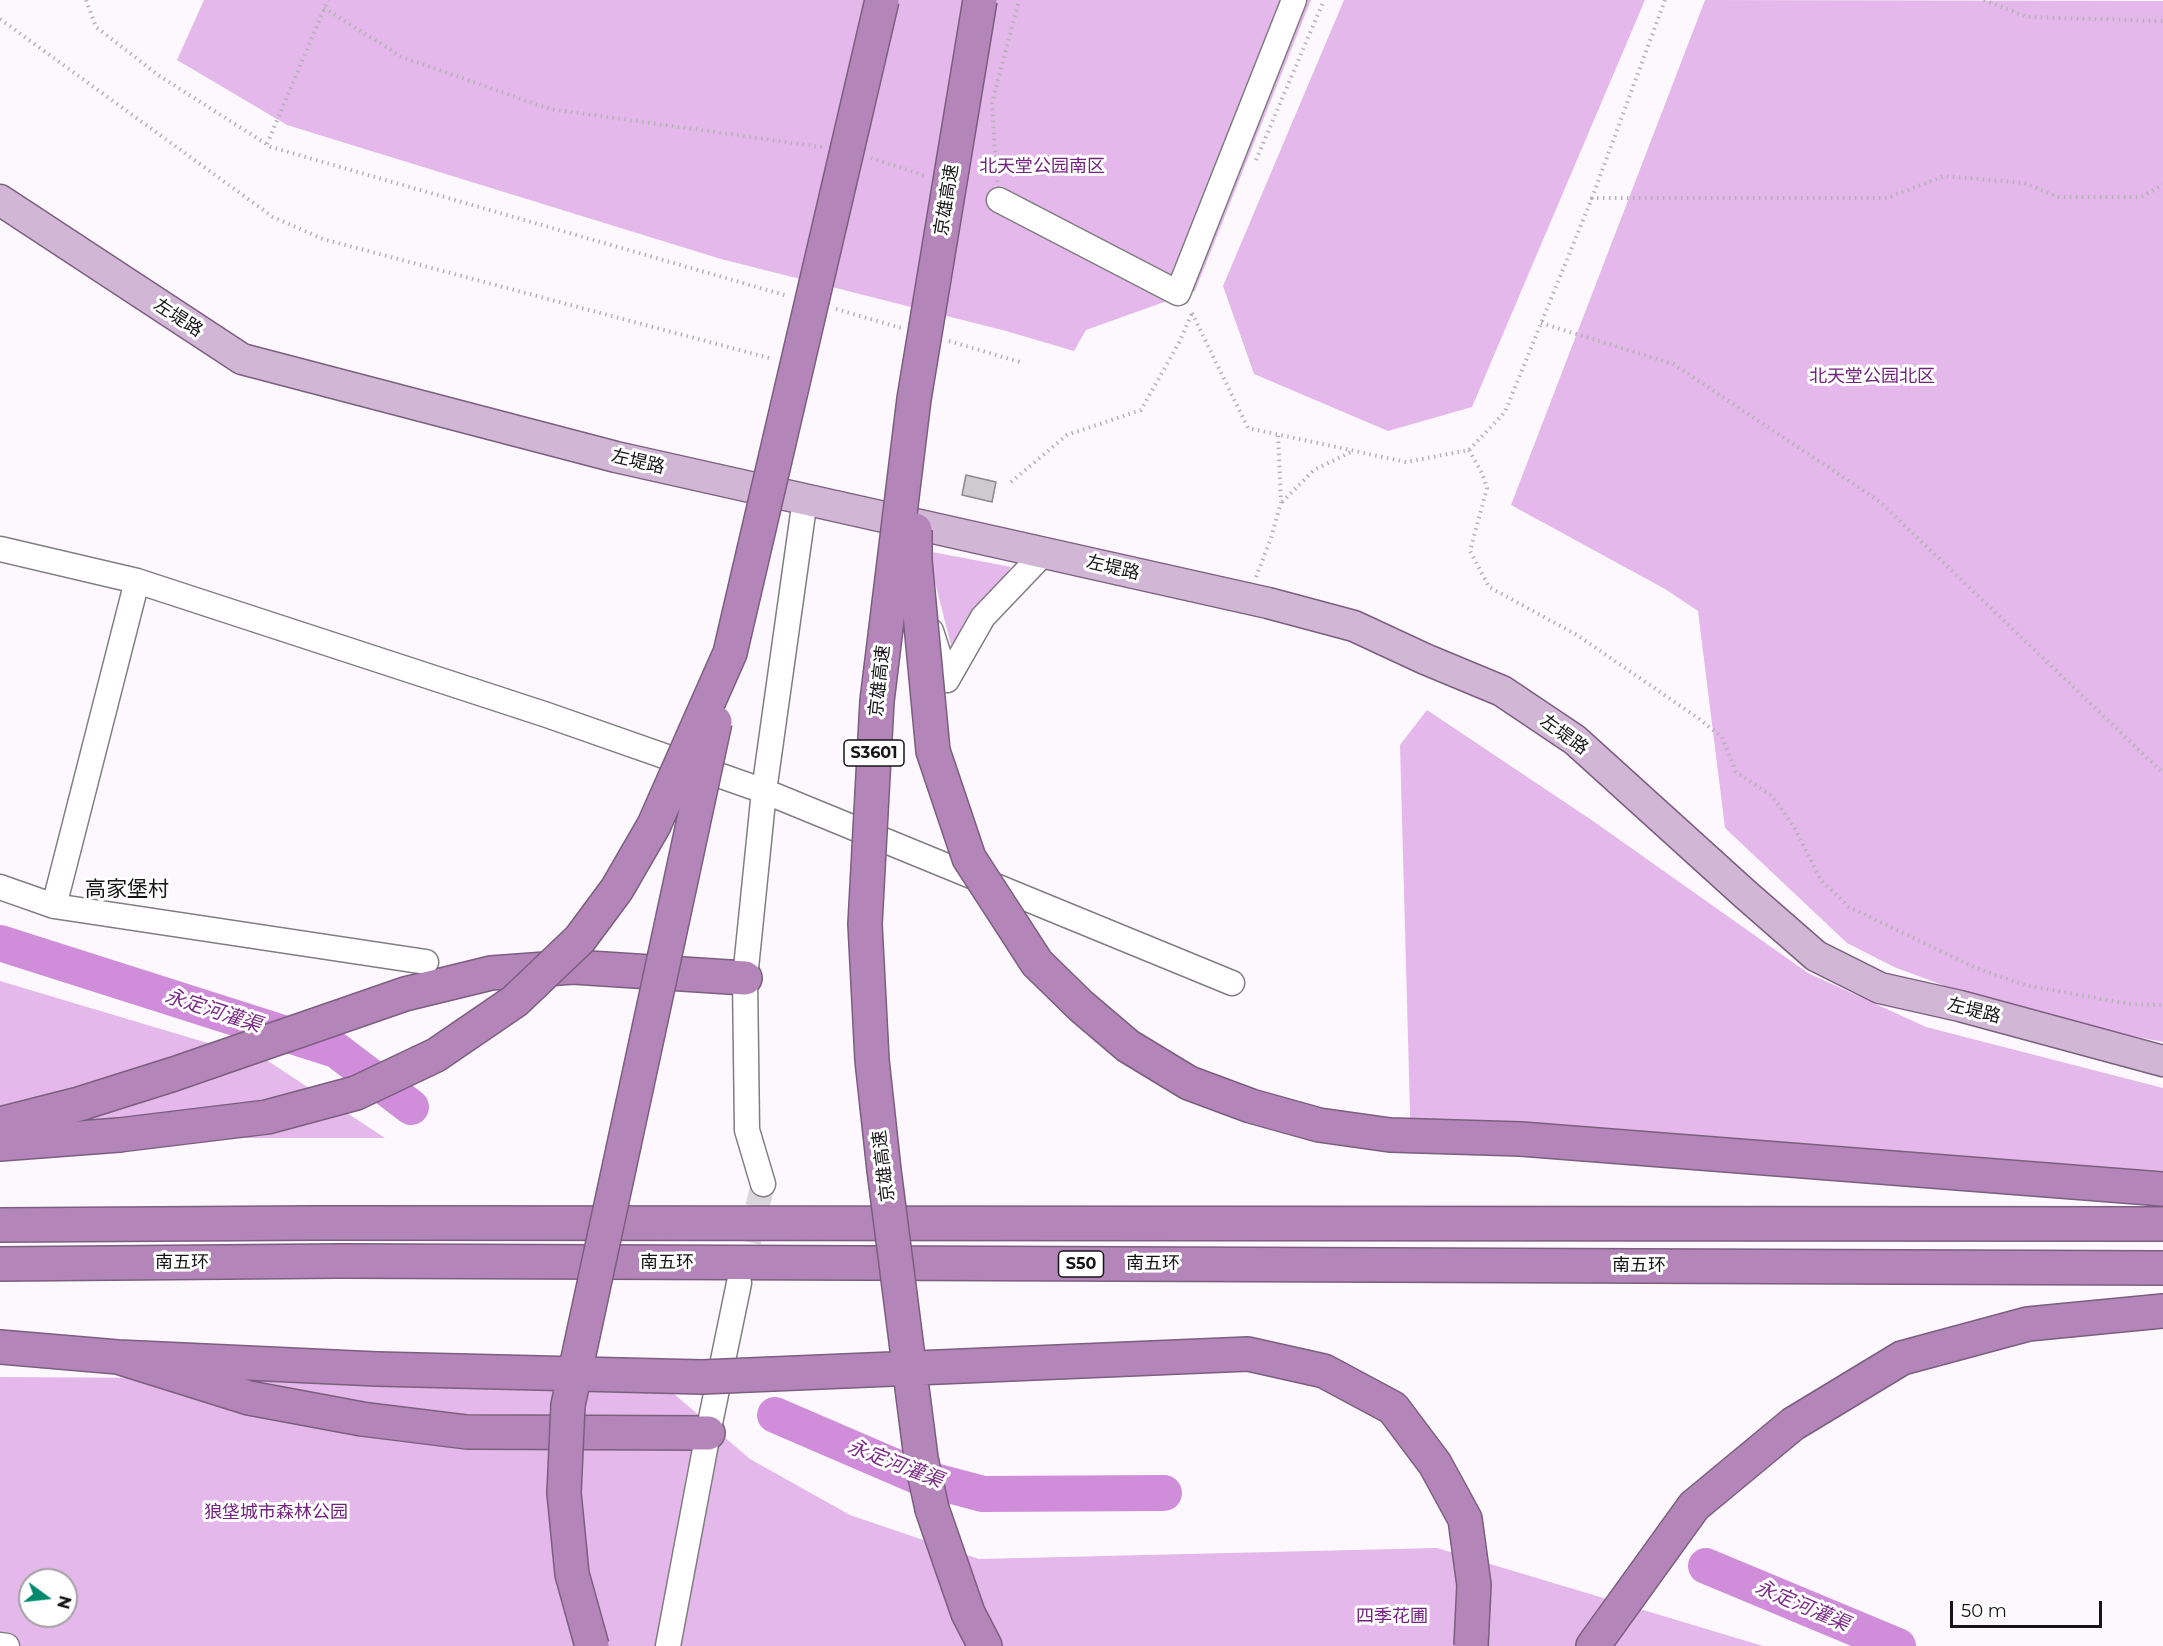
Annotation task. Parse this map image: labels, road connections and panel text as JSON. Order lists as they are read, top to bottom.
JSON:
{
  "streets": {
    "highway": [
      "京雄高速",
      "S3601",
      "南五环",
      "S50"
    ],
    "main road": ["左堤路"]
  },
  "districts": ["高家堡村"],
  "water": ["永定河灌渠"],
  "parks": [
    "北天堂公园南区",
    "北天堂公园北区",
    "狼垡城市森林公园",
    "四季花圃"
  ],
  "scale_bar": "50 m",
  "north": "right"
}
